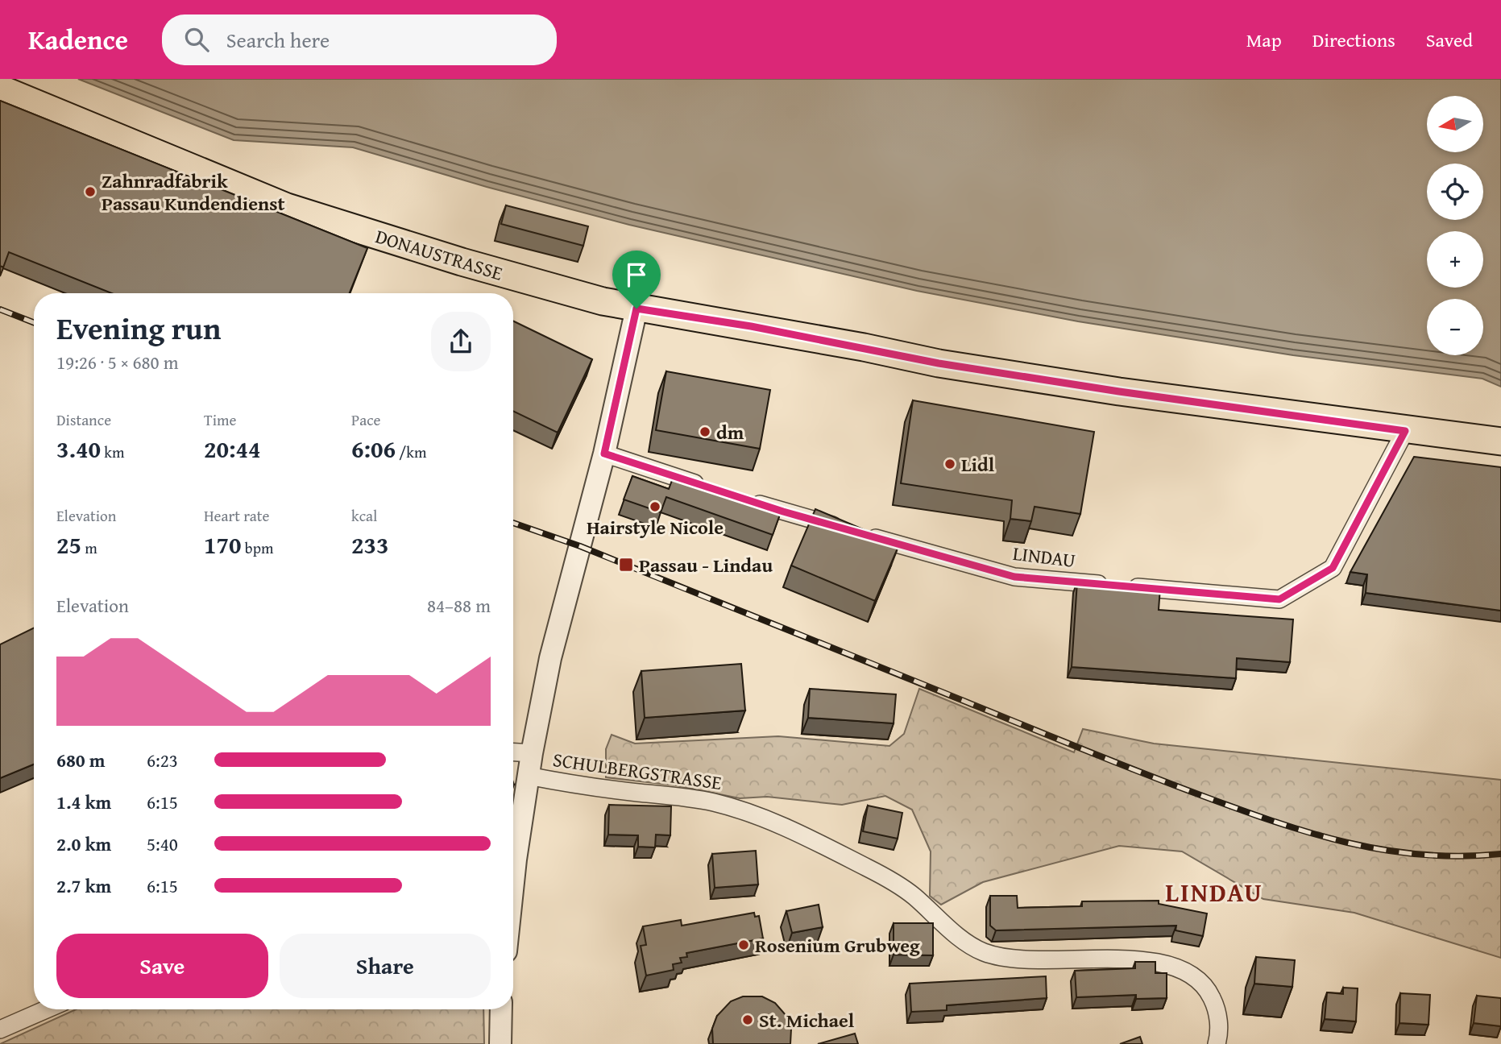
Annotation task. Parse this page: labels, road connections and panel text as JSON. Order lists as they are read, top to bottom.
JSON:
{
  "streets": {
    "main road": ["DONAUSTRASSE"],
    "street": ["LINDAU", "SCHULBERGSTRASSE"]
  },
  "crossings": [
    ["DONAUSTRASSE", "LINDAU"]
  ],
  "districts": ["LINDAU"],
  "places": {
    "other": [
      "Zahnradfabrik Passau Kundendienst",
      "dm",
      "Lidl",
      "Hairstyle Nicole",
      "Rosenium Grubweg",
      "St. Michael"
    ],
    "transit": ["Passau - Lindau"]
  },
  "north": "left",
  "page": {
    "header": "Kadence",
    "search": "Search here",
    "nav": ["Map", "Directions", "Saved"],
    "map_buttons": ["+", "−"],
    "heading": ["Evening run", "19:26 · 5 × 680 m"],
    "stats": [
      ["Distance", "3.40 km"],
      ["Time", "20:44"],
      ["Pace", "6:06 /km"],
      ["Elevation", "25 m"],
      ["Heart rate", "170 bpm"],
      ["kcal", "233"]
    ],
    "chart": ["Elevation", "84–88 m"],
    "list": [
      {
        "name": "680 m",
        "note": "6:23"
      },
      {
        "name": "1.4 km",
        "note": "6:15"
      },
      {
        "name": "2.0 km",
        "note": "5:40"
      },
      {
        "name": "2.7 km",
        "note": "6:15"
      }
    ],
    "buttons": ["Save", "Share"]
  }
}
